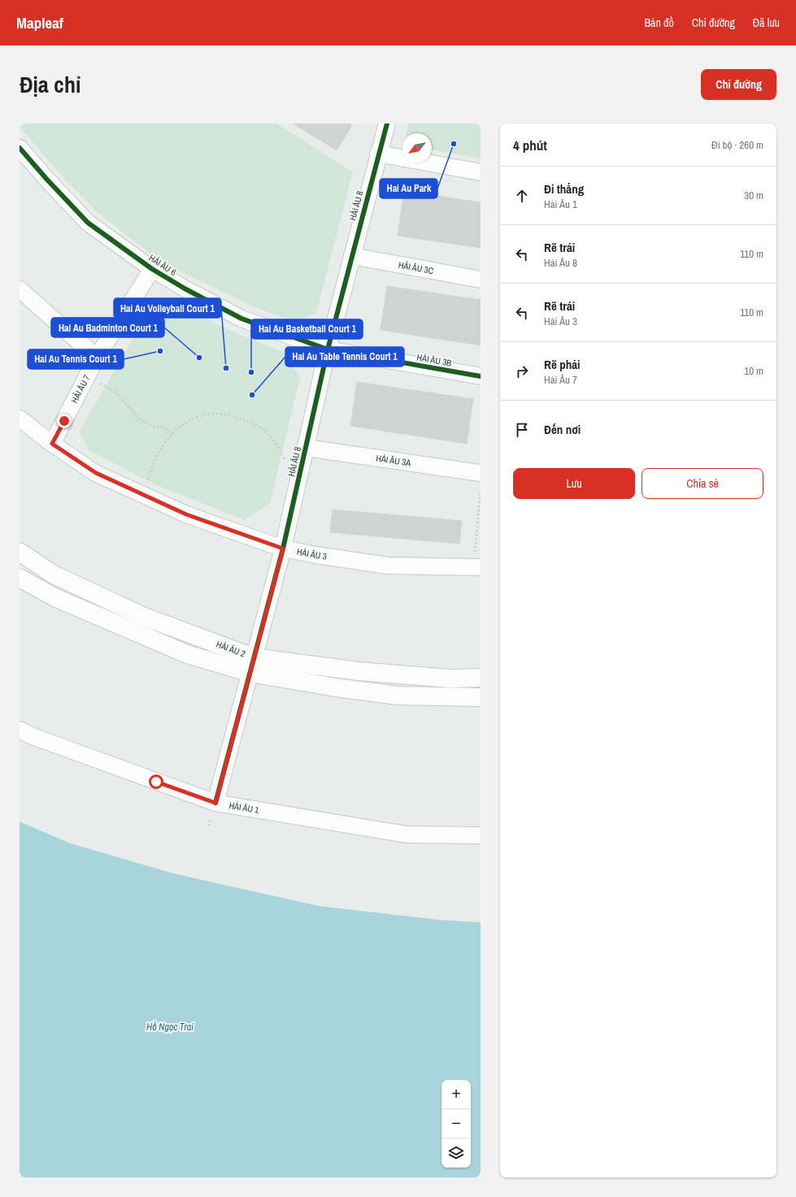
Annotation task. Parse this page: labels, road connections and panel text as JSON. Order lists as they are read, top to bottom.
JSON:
{
  "streets": {
    "street": [
      "HẢI ÂU 8",
      "HẢI ÂU 6",
      "HẢI ÂU 3C",
      "HẢI ÂU 3B",
      "HẢI ÂU 7",
      "HẢI ÂU 3A",
      "HẢI ÂU 3",
      "HẢI ÂU 2",
      "HẢI ÂU 1"
    ]
  },
  "crossings": [
    ["HẢI ÂU 8", "HẢI ÂU 6"],
    ["HẢI ÂU 8", "HẢI ÂU 3C"],
    ["HẢI ÂU 8", "HẢI ÂU 3B"],
    ["HẢI ÂU 8", "HẢI ÂU 3A"],
    ["HẢI ÂU 8", "HẢI ÂU 3"],
    ["HẢI ÂU 8", "HẢI ÂU 2"],
    ["HẢI ÂU 8", "HẢI ÂU 1"],
    ["HẢI ÂU 6", "HẢI ÂU 3B"],
    ["HẢI ÂU 6", "HẢI ÂU 7"],
    ["HẢI ÂU 7", "HẢI ÂU 3"]
  ],
  "water": ["Hồ Ngọc Trai"],
  "places": [
    "Hai Au Park",
    "Hai Au Tennis Court 1",
    "Hai Au Badminton Court 1",
    "Hai Au Volleyball Court 1",
    "Hai Au Basketball Court 1",
    "Hai Au Table Tennis Court 1"
  ],
  "north": "bottom left",
  "page": {
    "header": "Mapleaf",
    "nav": ["Bản đồ", "Chỉ đường", "Đã lưu"],
    "title": "Địa chỉ",
    "buttons": [
      "Chỉ đường",
      ["Lưu", "Chia sẻ"]
    ],
    "heading": ["4 phút", "Đi bộ · 260 m"],
    "list": [
      ["Đi thẳng", "Hải Âu 1", "30 m"],
      ["Rẽ trái", "Hải Âu 8", "110 m"],
      ["Rẽ trái", "Hải Âu 3", "110 m"],
      ["Rẽ phải", "Hải Âu 7", "10 m"],
      "Đến nơi"
    ],
    "map_buttons": ["+", "−"]
  }
}
